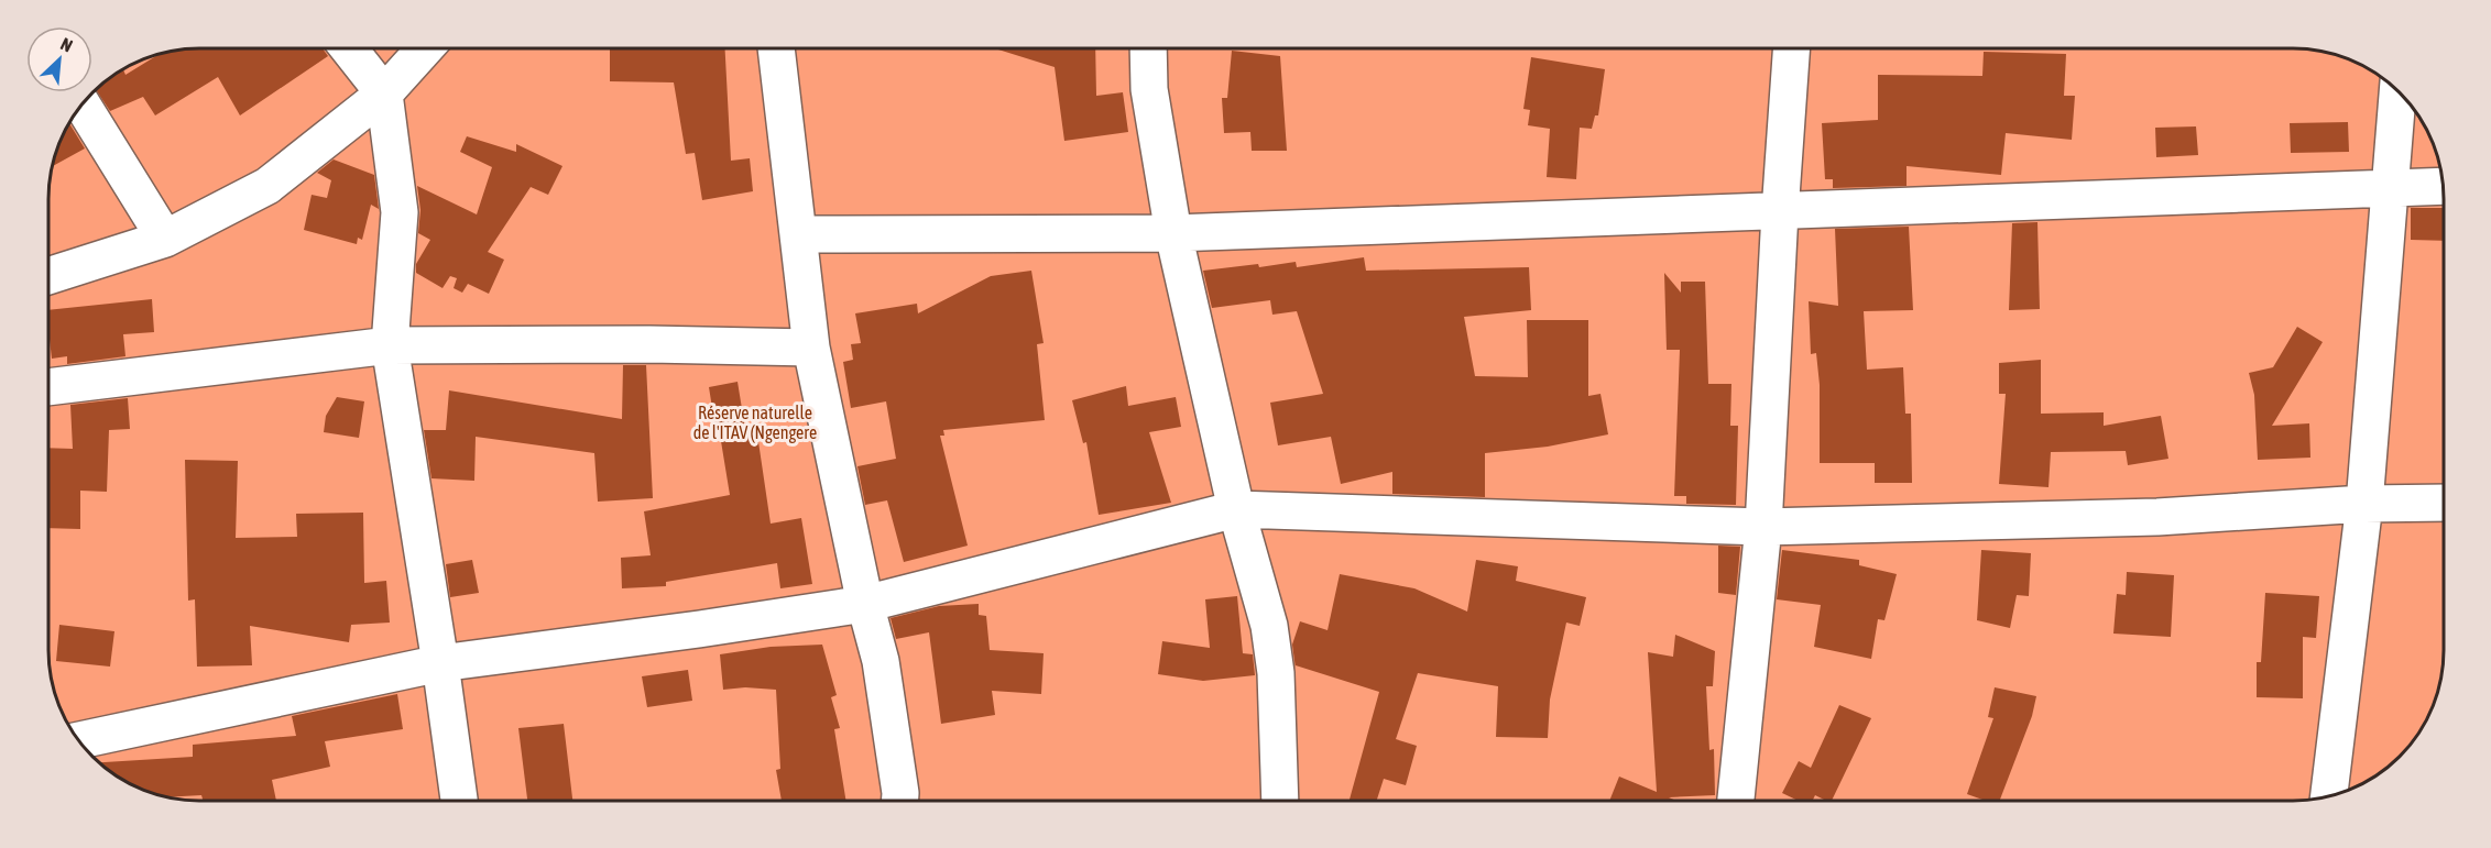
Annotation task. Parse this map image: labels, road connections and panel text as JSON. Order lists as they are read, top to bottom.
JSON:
{
  "parks": ["Réserve naturelle de l'ITAV (Ngengere"],
  "north": "top right"
}
